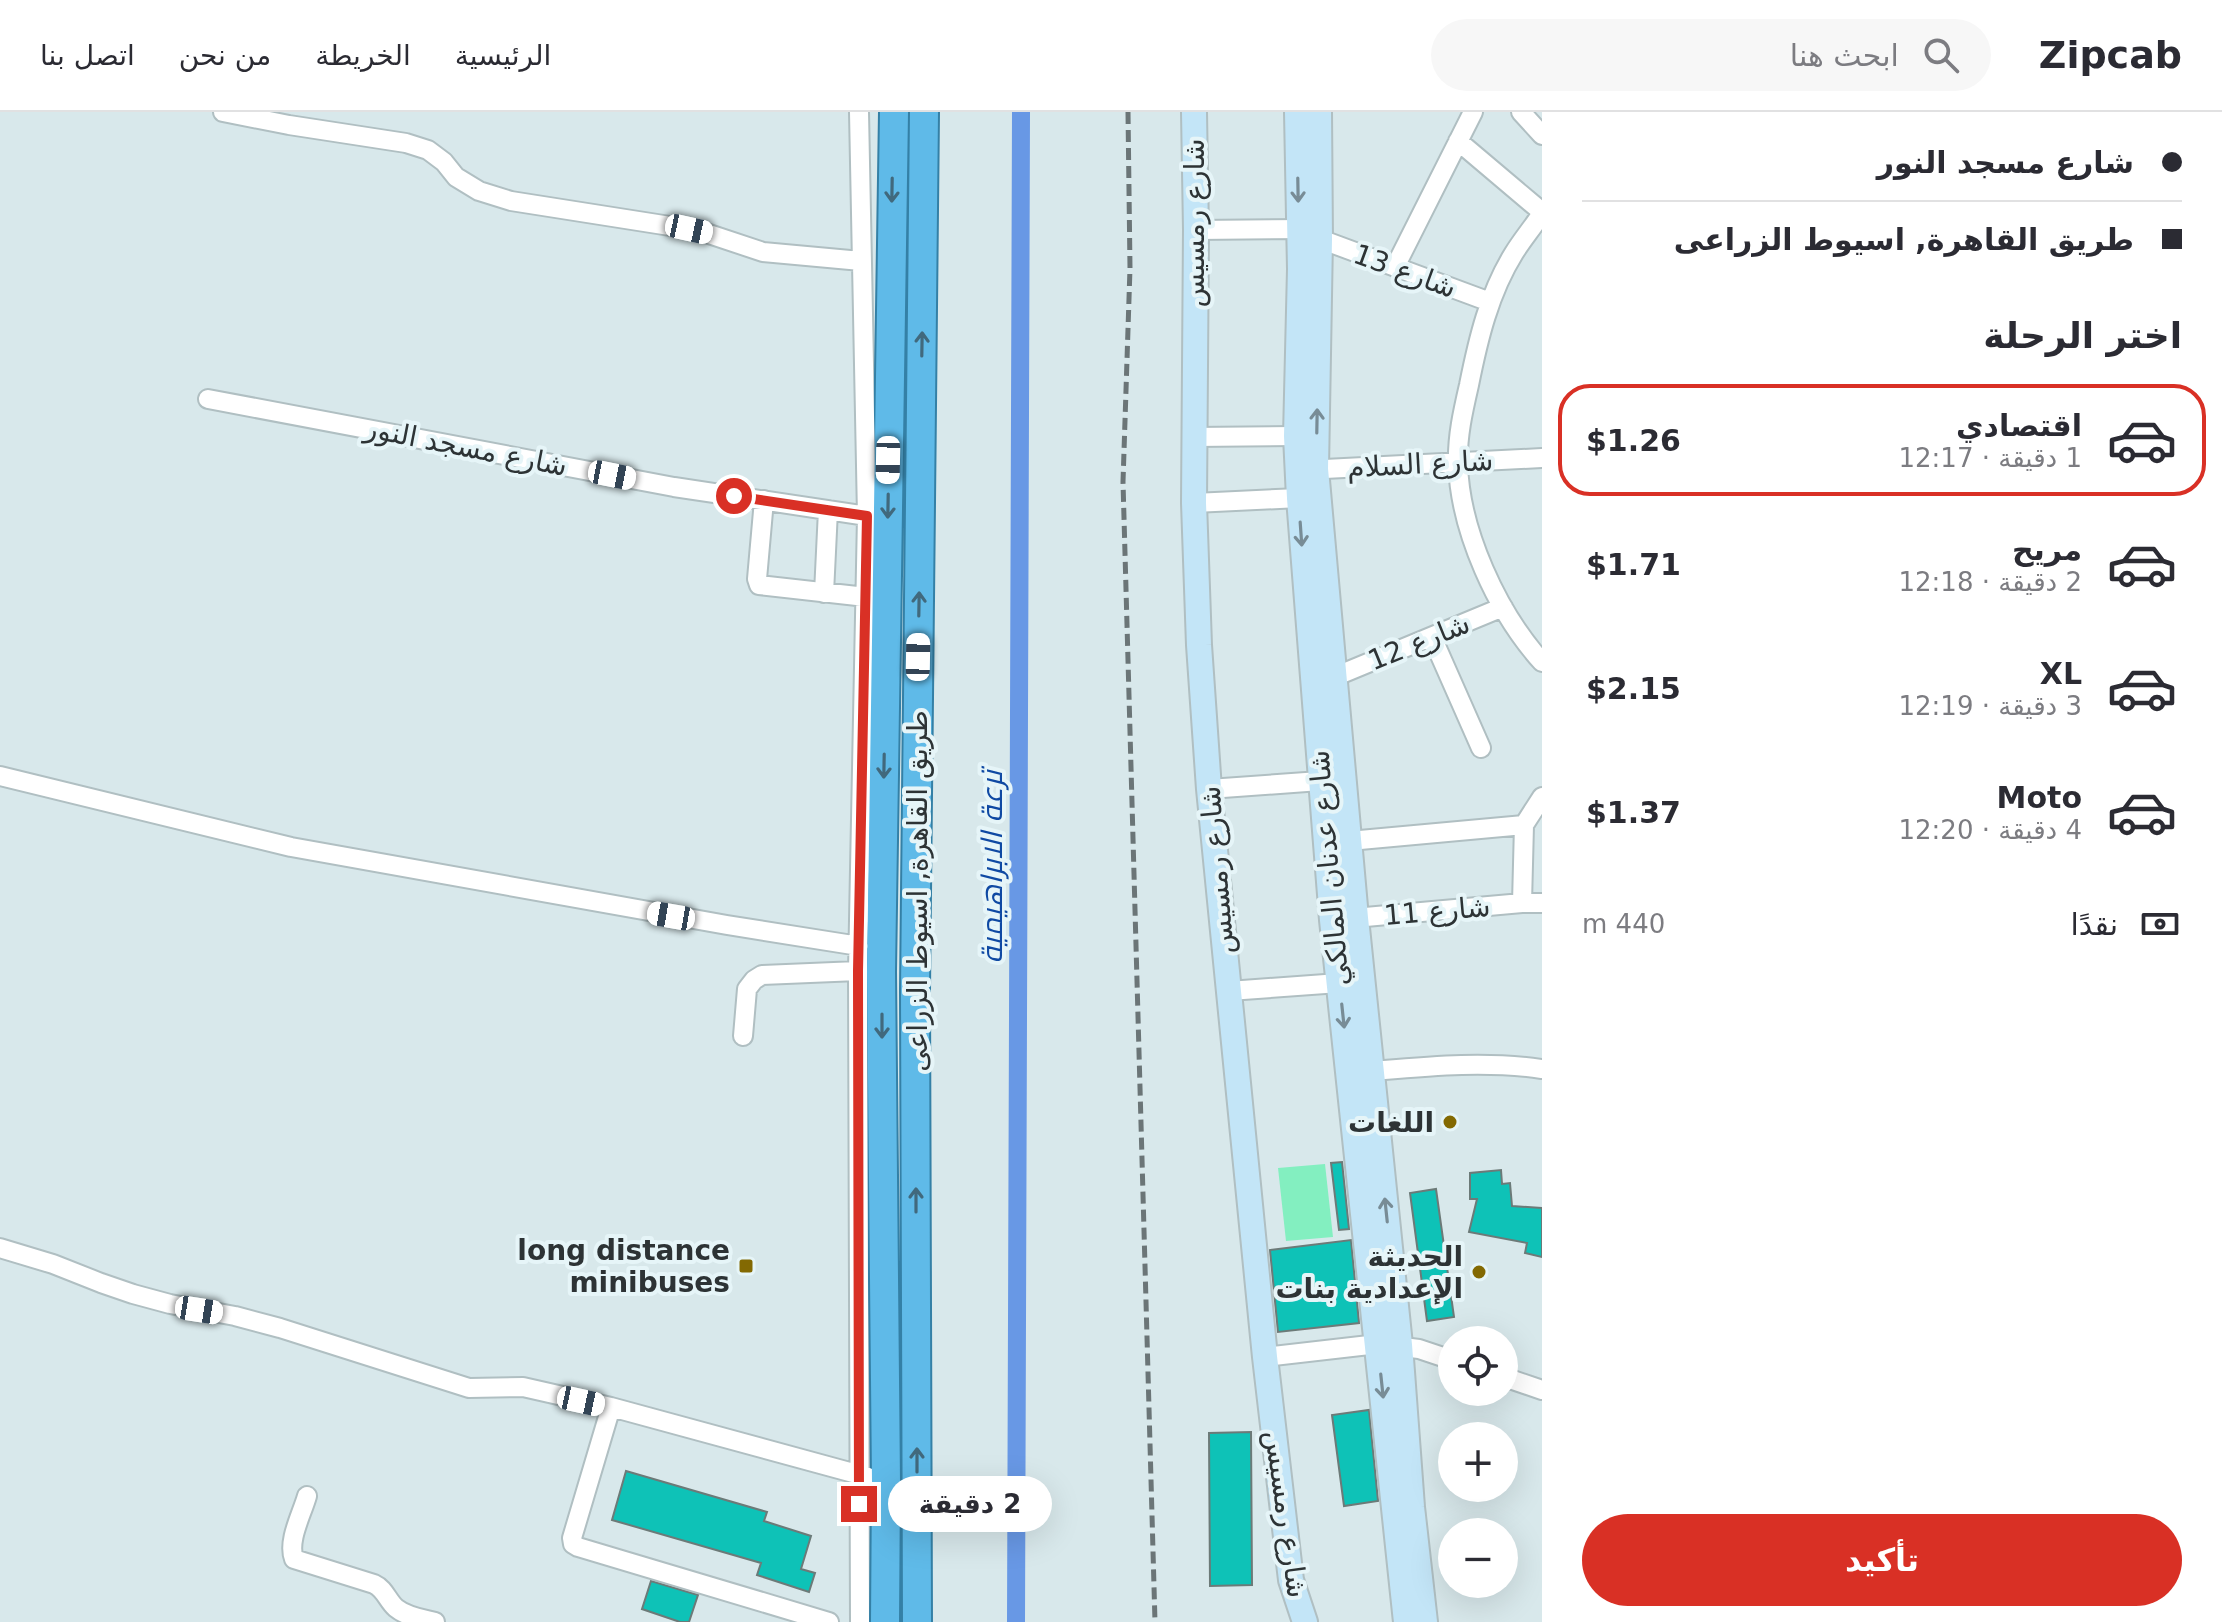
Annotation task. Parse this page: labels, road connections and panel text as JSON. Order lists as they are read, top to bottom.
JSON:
{
  "streets": {
    "highway": ["طريق القاهرة, اسيوط الزراعى"],
    "main road": ["شارع رمسيس", "شارع عدنان المالكي"],
    "street": [
      "شارع 13",
      "شارع مسجد النور",
      "شارع السلام",
      "شارع 12",
      "شارع 11"
    ]
  },
  "crossings": [
    ["شارع 13", "شارع عدنان المالكي"],
    ["شارع مسجد النور", "طريق القاهرة, اسيوط الزراعى"],
    ["شارع السلام", "شارع عدنان المالكي"],
    ["شارع 12", "شارع عدنان المالكي"],
    ["شارع عدنان المالكي", "شارع 11"]
  ],
  "water": ["ترعة الابراهيمية"],
  "places": {
    "other": ["اللغات", "الحديثة الإعدادية بنات"],
    "transit": ["long distance minibuses"]
  },
  "page": {
    "header": "Zipcab",
    "search": "ابحث هنا",
    "nav": [
      "الرئيسية",
      "الخريطة",
      "من نحن",
      "اتصل بنا"
    ],
    "banner": ["شارع مسجد النور", "طريق القاهرة, اسيوط الزراعى"],
    "heading": "اختر الرحلة",
    "list": [
      {
        "name": "اقتصادي",
        "note": "1 دقيقة · 12:17",
        "value": "$1.26"
      },
      {
        "name": "مريح",
        "note": "2 دقيقة · 12:18",
        "value": "$1.71"
      },
      {
        "name": "XL",
        "note": "3 دقيقة · 12:19",
        "value": "$2.15"
      },
      {
        "name": "Moto",
        "note": "4 دقيقة · 12:20",
        "value": "$1.37"
      }
    ],
    "pay": ["نقدًا", "440 m"],
    "map_buttons": ["+", "−"],
    "bubble": "2 دقيقة",
    "buttons": "تأكيد"
  }
}
